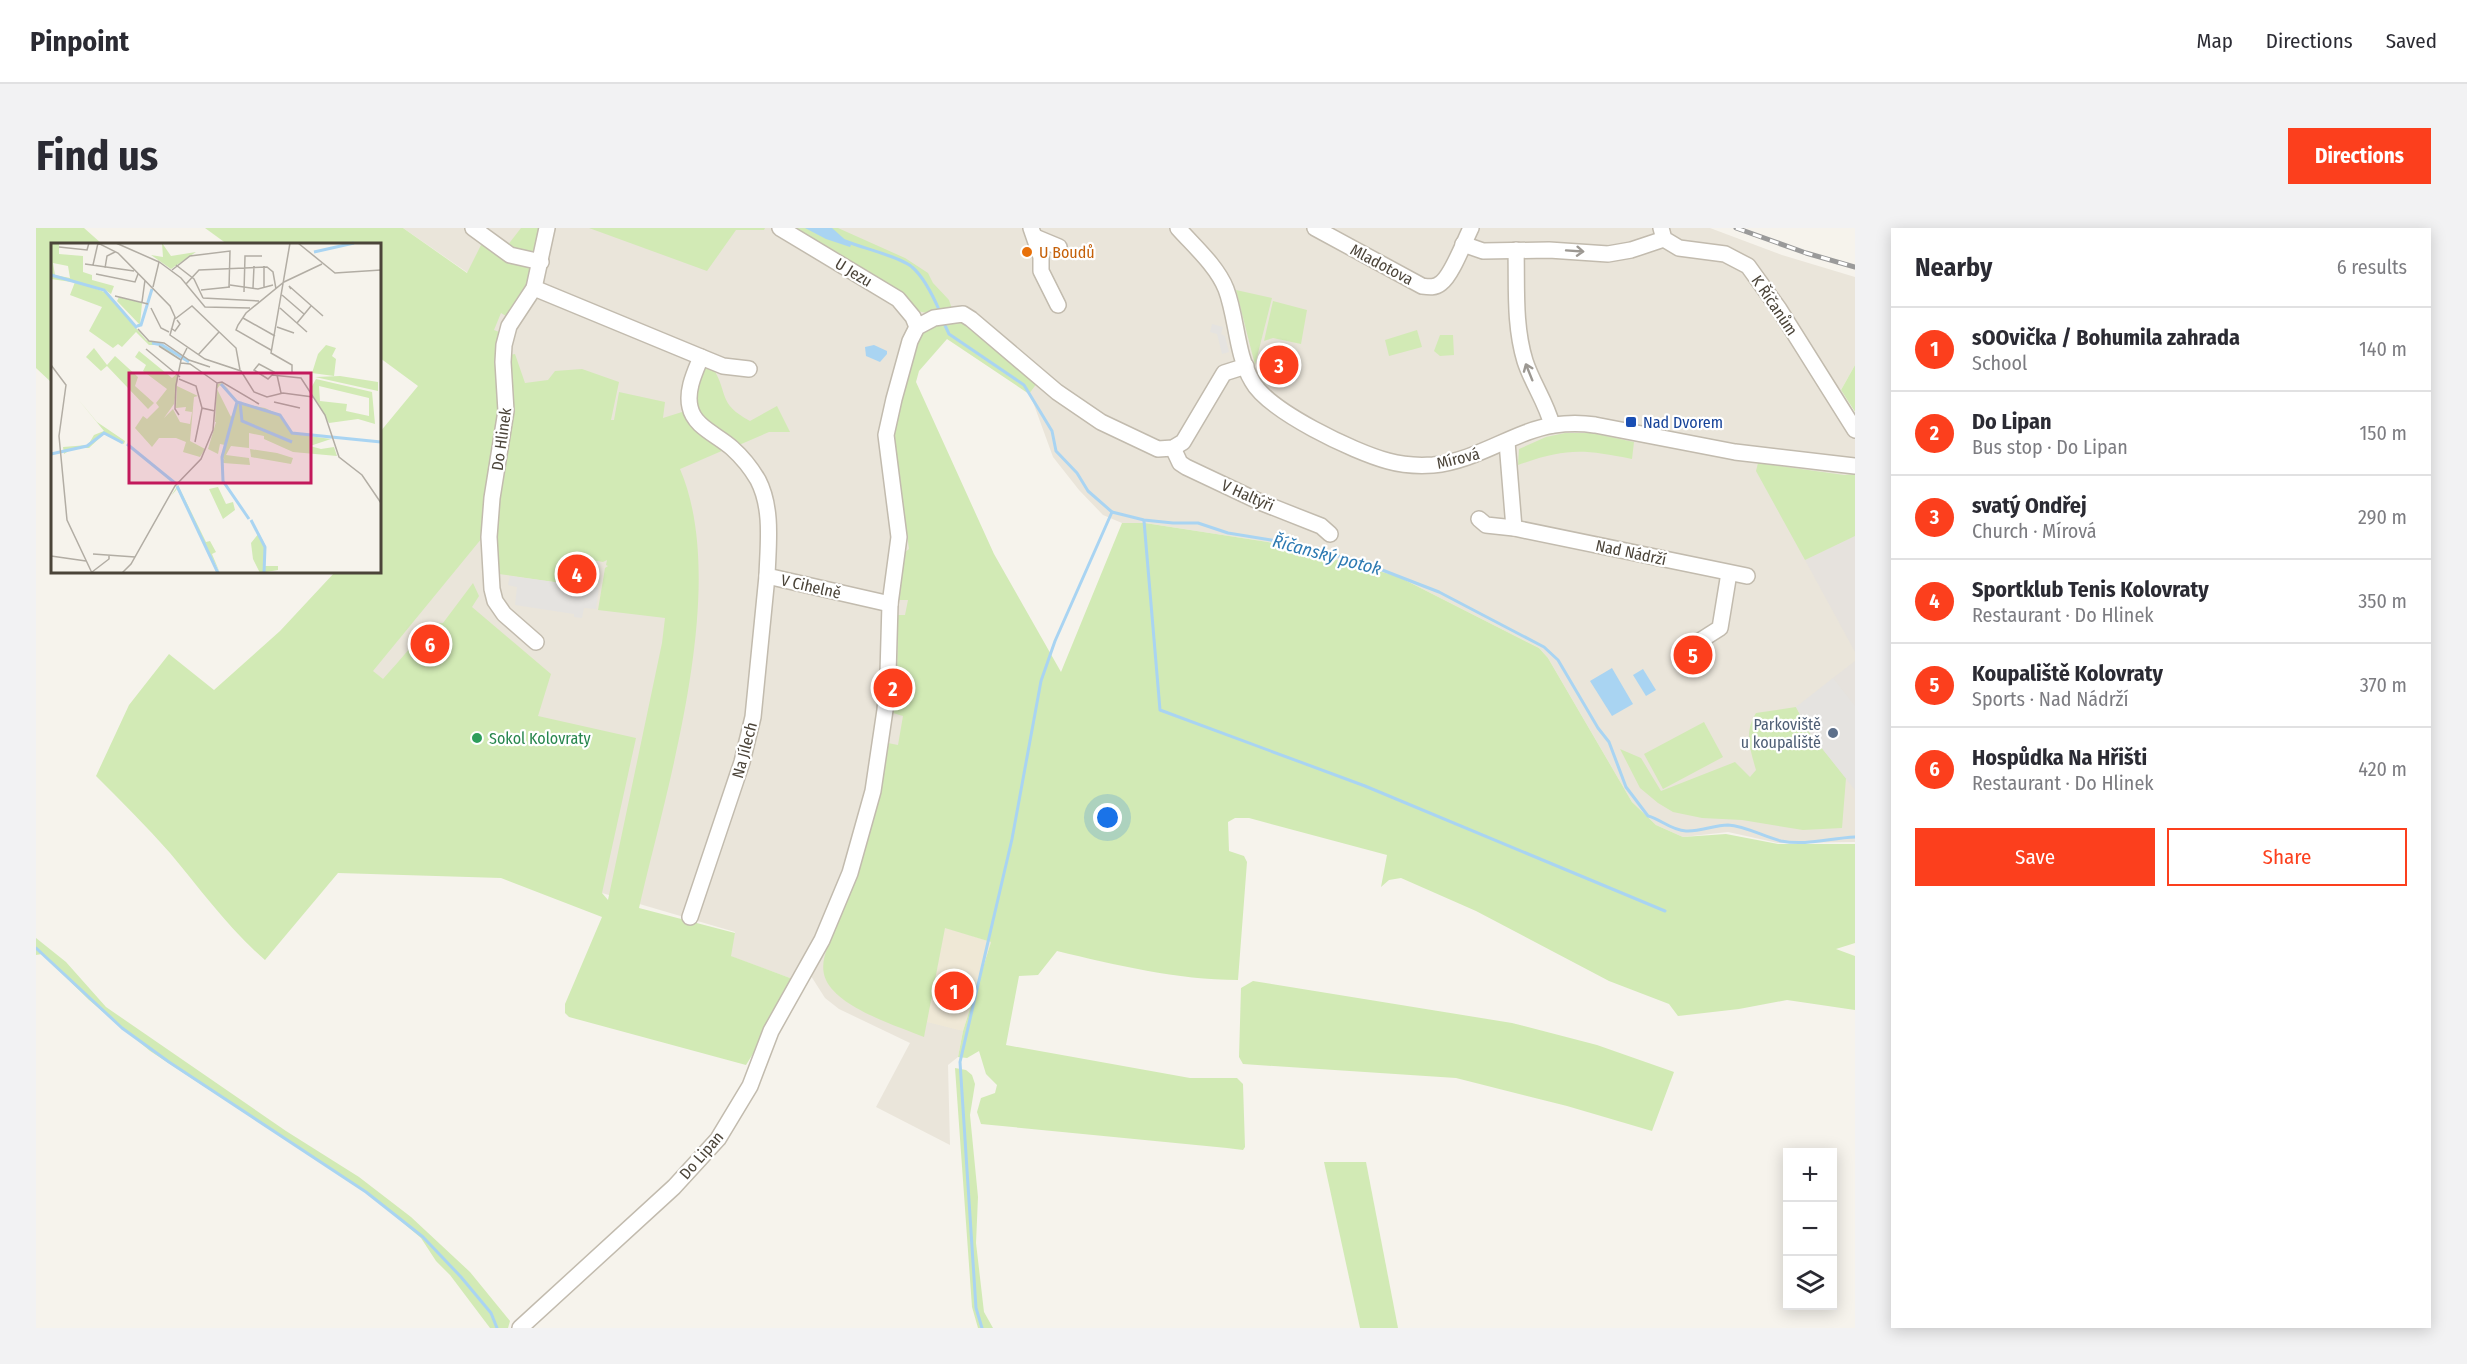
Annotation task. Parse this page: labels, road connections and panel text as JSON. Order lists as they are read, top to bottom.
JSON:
{
  "streets": {
    "street": [
      "Mladotova",
      "U Jezu",
      "K Říčanům",
      "Do Hlinek",
      "Mírová",
      "V Haltýři",
      "Nad Nádrží",
      "V Cihelně",
      "Na Jílech",
      "Do Lipan"
    ]
  },
  "crossings": [
    ["U Jezu", "Do Lipan"],
    ["V Cihelně", "Na Jílech"],
    ["V Cihelně", "Do Lipan"]
  ],
  "water": ["Říčanský potok"],
  "places": {
    "other": ["U Boudů", "Parkoviště u koupaliště", "Sokol Kolovraty"],
    "transit": ["Nad Dvorem"]
  },
  "page": {
    "header": "Pinpoint",
    "nav": ["Map", "Directions", "Saved"],
    "buttons": [
      "Directions",
      ["Save", "Share"]
    ],
    "title": "Find us",
    "heading": ["Nearby", "6 results"],
    "list": [
      {
        "mark": "1",
        "name": "sOOvička / Bohumila zahrada",
        "note": "School",
        "value": "140 m"
      },
      {
        "mark": "2",
        "name": "Do Lipan",
        "note": "Bus stop · Do Lipan",
        "value": "150 m"
      },
      {
        "mark": "3",
        "name": "svatý Ondřej",
        "note": "Church · Mírová",
        "value": "290 m"
      },
      {
        "mark": "4",
        "name": "Sportklub Tenis Kolovraty",
        "note": "Restaurant · Do Hlinek",
        "value": "350 m"
      },
      {
        "mark": "5",
        "name": "Koupaliště Kolovraty",
        "note": "Sports · Nad Nádrží",
        "value": "370 m"
      },
      {
        "mark": "6",
        "name": "Hospůdka Na Hřišti",
        "note": "Restaurant · Do Hlinek",
        "value": "420 m"
      }
    ],
    "pins": [
      "3",
      "4",
      "6",
      "5",
      "2",
      "1"
    ],
    "map_buttons": ["+", "−"]
  }
}
